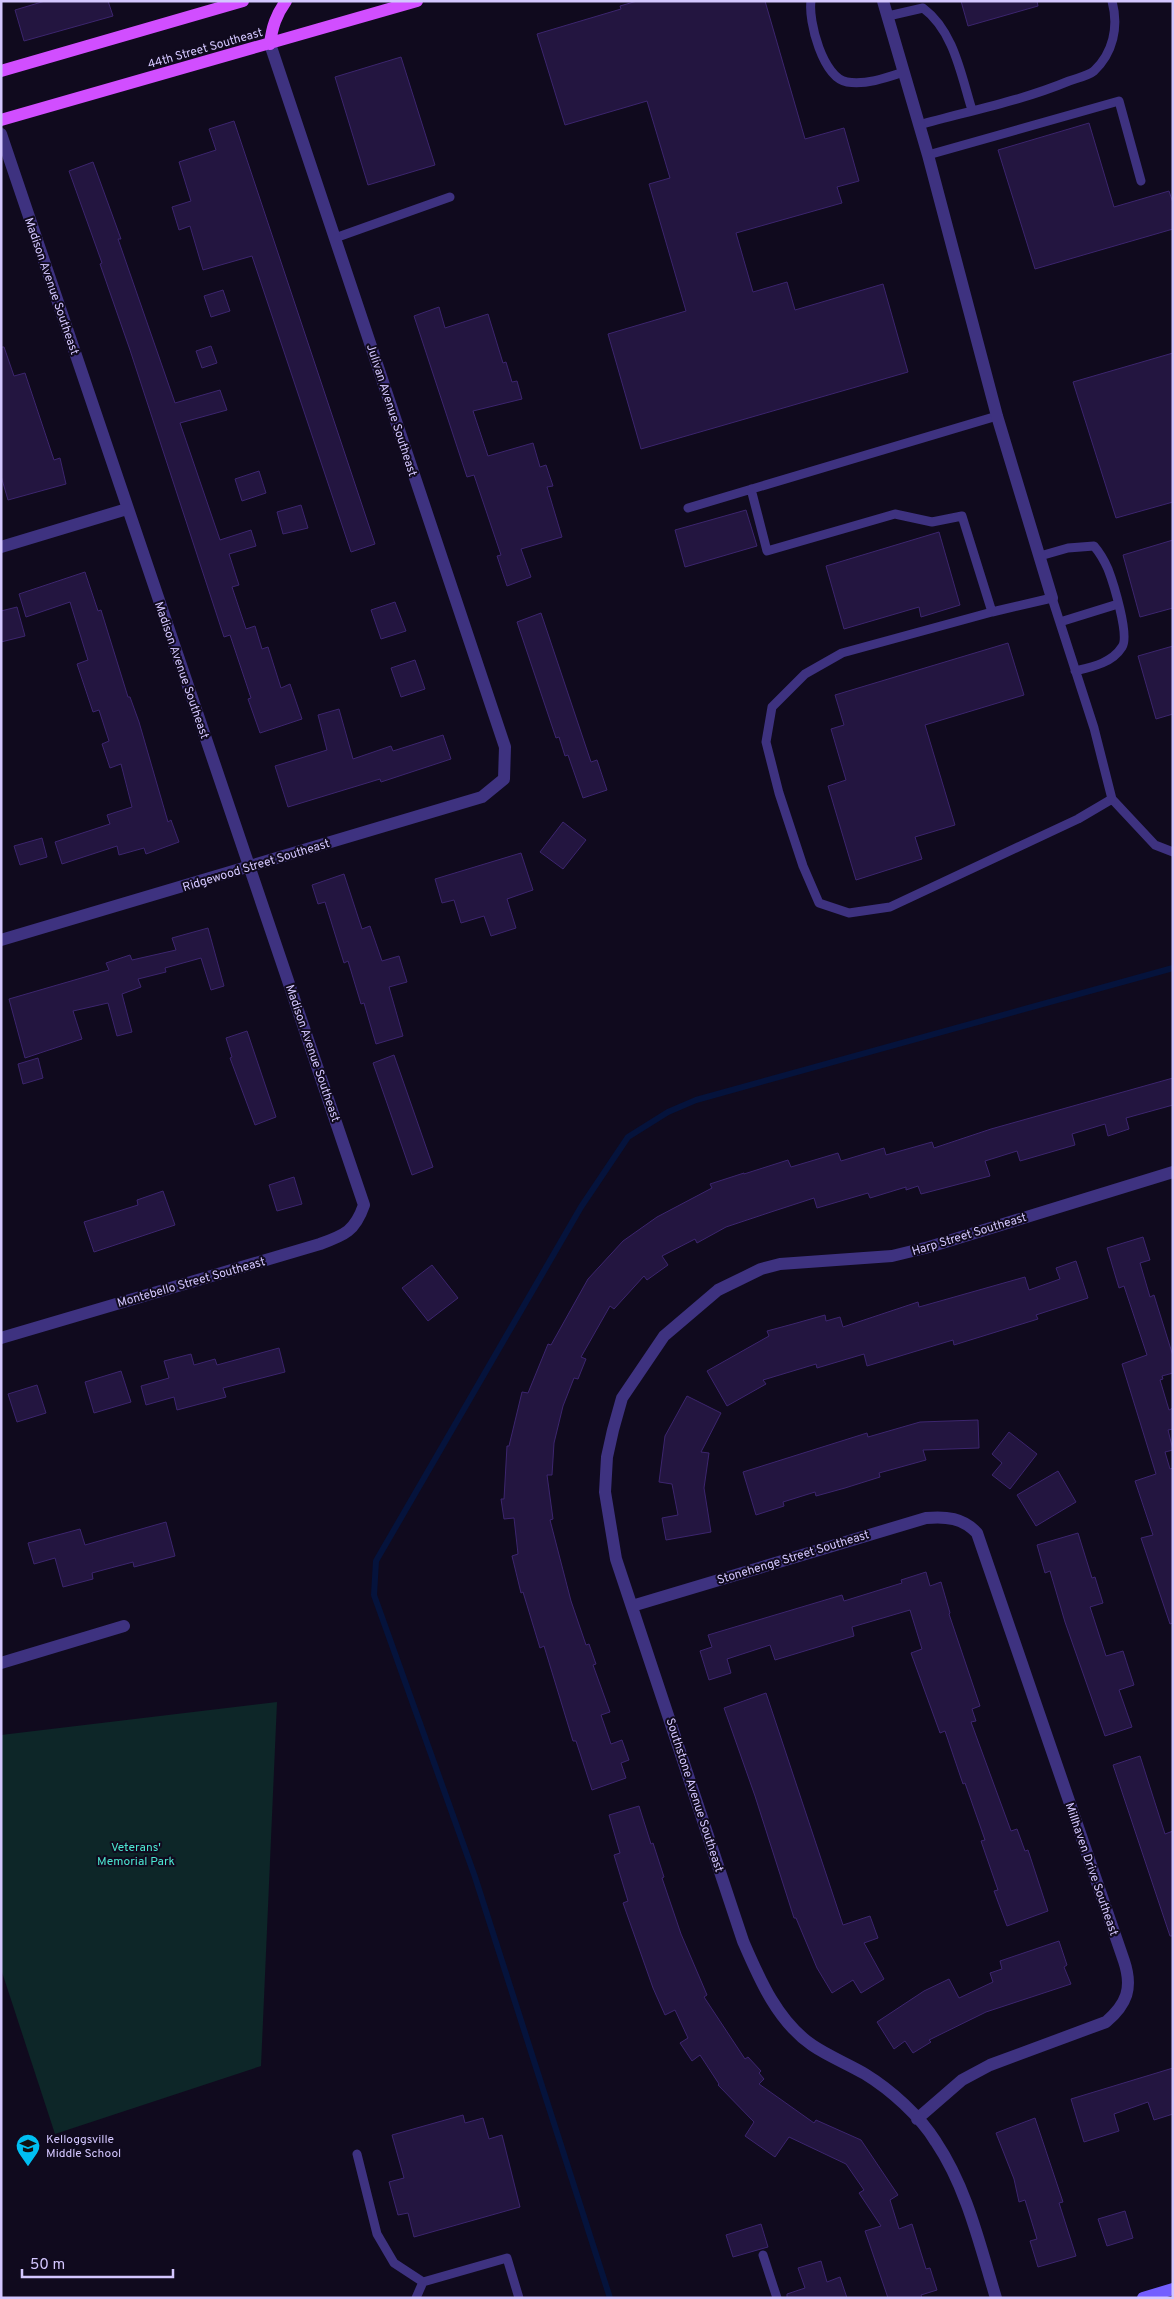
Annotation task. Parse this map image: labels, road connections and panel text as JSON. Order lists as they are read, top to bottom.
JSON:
{
  "streets": {
    "main road": ["44th Street Southeast"],
    "street": [
      "Madison Avenue Southeast",
      "Julivan Avenue Southeast",
      "Ridgewood Street Southeast",
      "Harp Street Southeast",
      "Montebello Street Southeast",
      "Stonehenge Street Southeast",
      "Southstone Avenue Southeast",
      "Millhaven Drive Southeast"
    ]
  },
  "crossings": [
    ["44th Street Southeast", "Julivan Avenue Southeast"],
    ["Madison Avenue Southeast", "Ridgewood Street Southeast"],
    ["Madison Avenue Southeast", "Montebello Street Southeast"],
    ["Julivan Avenue Southeast", "Ridgewood Street Southeast"],
    ["Harp Street Southeast", "Southstone Avenue Southeast"],
    ["Stonehenge Street Southeast", "Southstone Avenue Southeast"],
    ["Stonehenge Street Southeast", "Millhaven Drive Southeast"],
    ["Southstone Avenue Southeast", "Millhaven Drive Southeast"]
  ],
  "parks": ["Veterans' Memorial Park"],
  "places": {
    "school or university": ["Kelloggsville Middle School"]
  },
  "scale_bar": "50 m"
}
